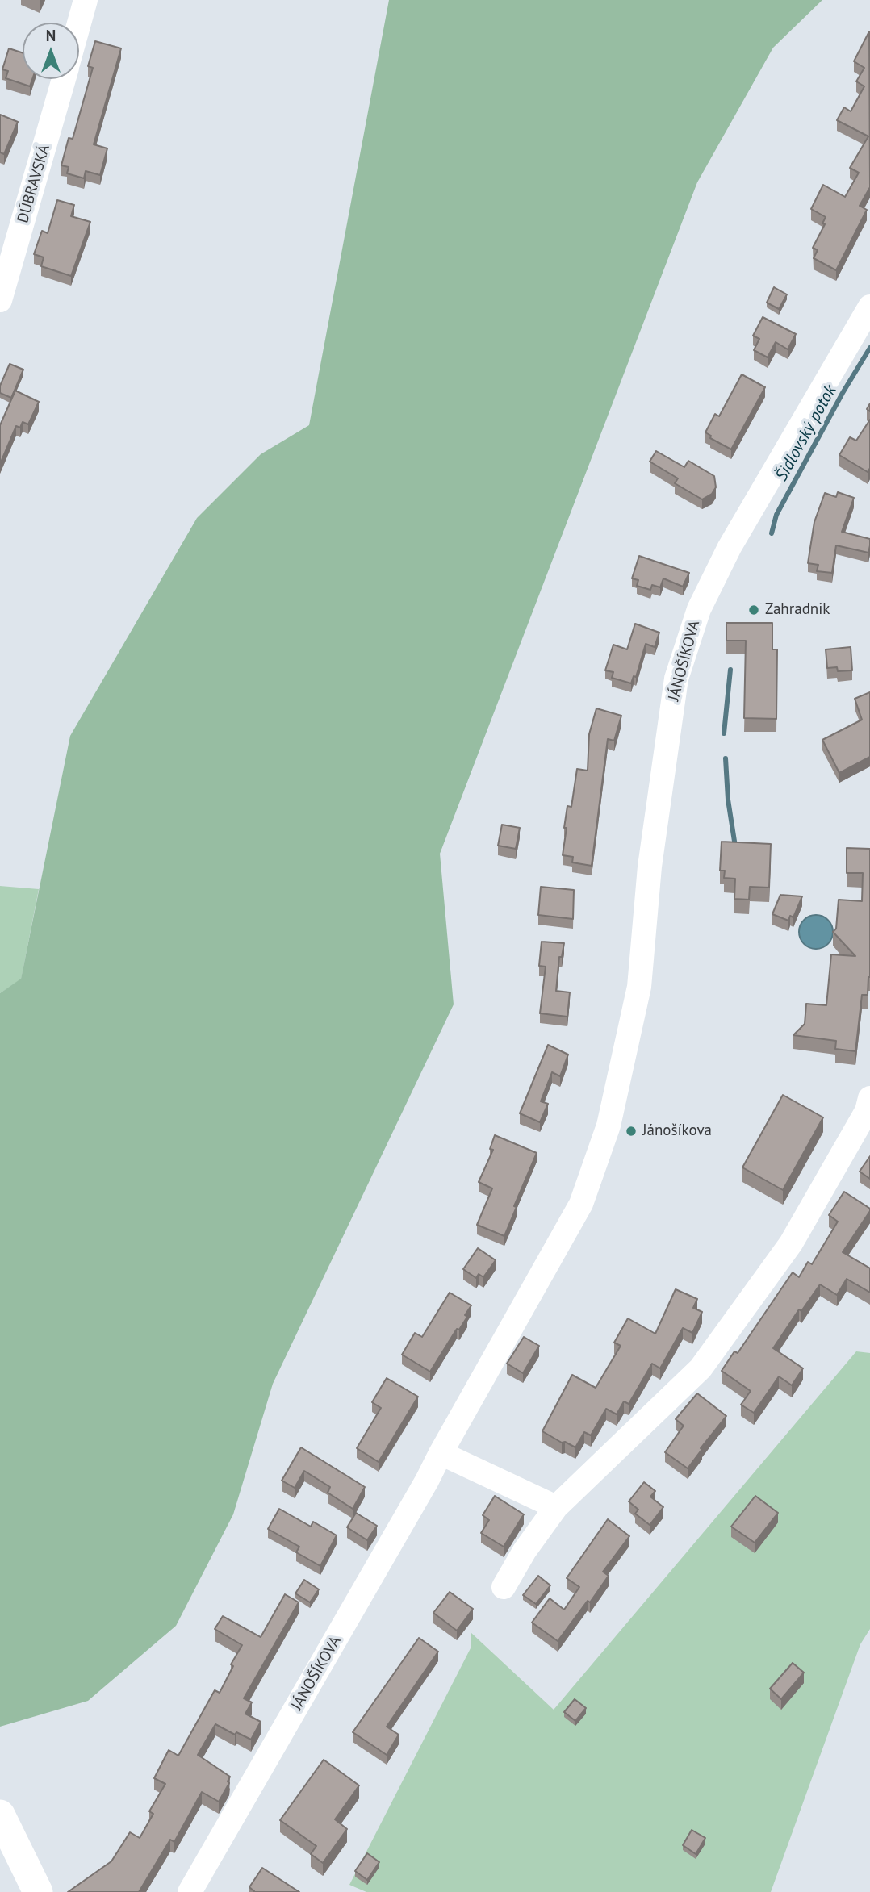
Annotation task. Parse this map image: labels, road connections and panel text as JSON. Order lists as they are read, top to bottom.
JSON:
{
  "streets": {
    "street": ["DÚBRAVSKÁ", "JÁNOŠÍKOVA"]
  },
  "water": ["Šidlovský potok"],
  "places": ["Zahradnik", "Jánošíkova"],
  "north": "top"
}
